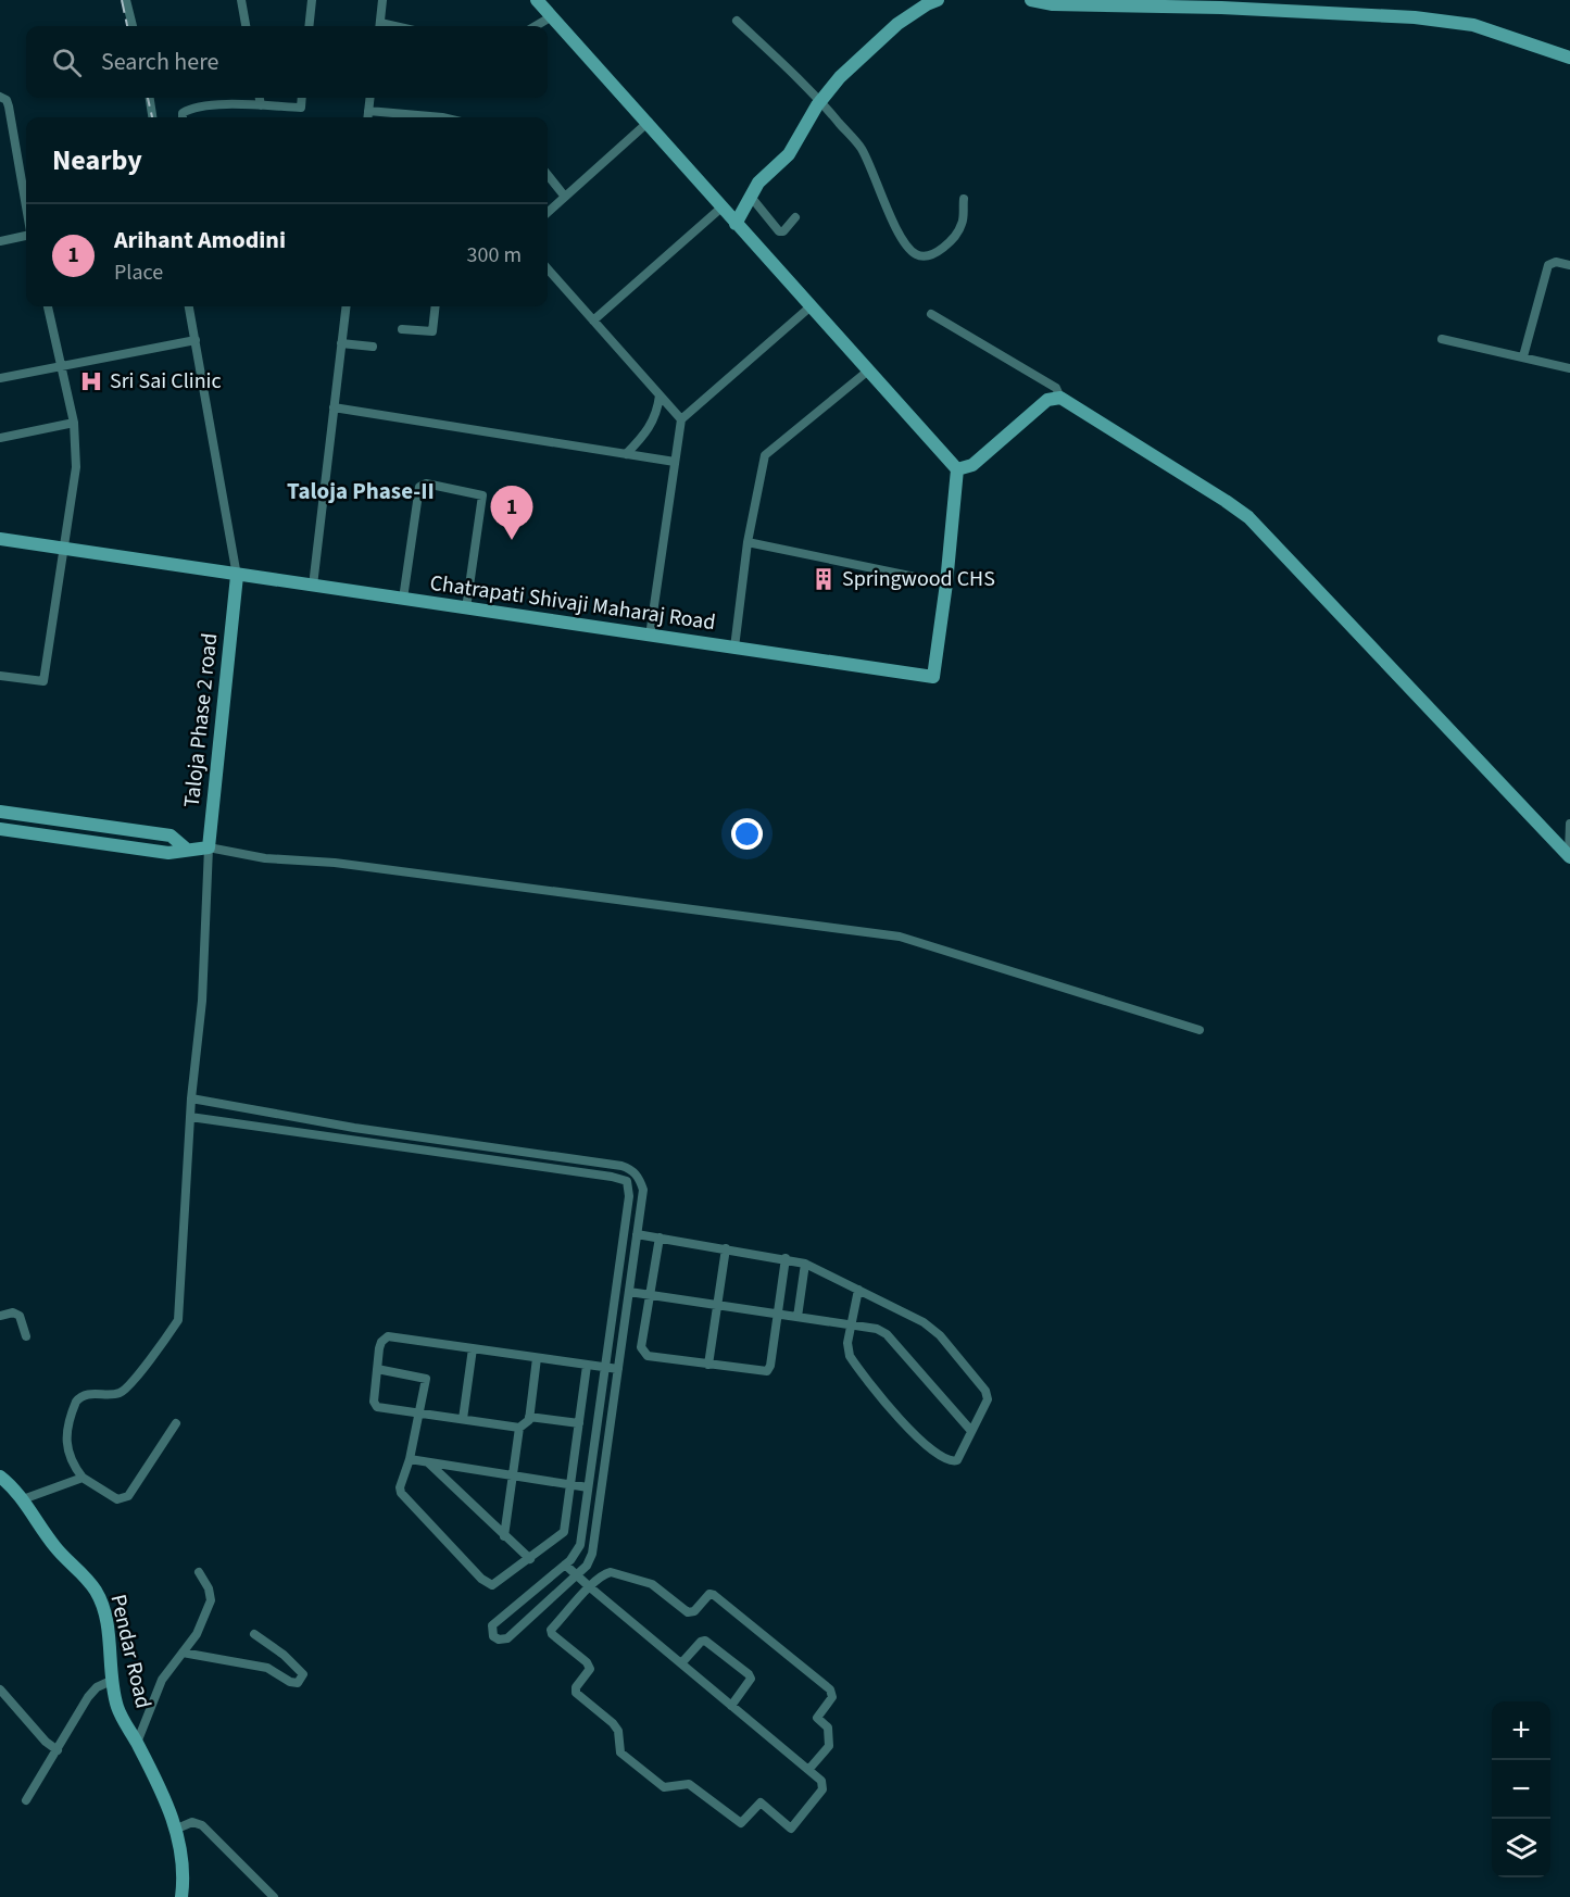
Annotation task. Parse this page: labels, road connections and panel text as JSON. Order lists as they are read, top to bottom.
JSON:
{
  "streets": {
    "street": ["Chatrapati Shivaji Maharaj Road", "Taloja Phase 2 road", "Pendar Road"]
  },
  "crossings": [
    ["Chatrapati Shivaji Maharaj Road", "Taloja Phase 2 road"]
  ],
  "districts": ["Taloja Phase-II"],
  "places": {
    "hospital": ["Sri Sai Clinic"],
    "building": ["Springwood CHS"]
  },
  "page": {
    "search": "Search here",
    "heading": "Nearby",
    "list": [
      {
        "mark": "1",
        "name": "Arihant Amodini",
        "note": "Place",
        "value": "300 m"
      }
    ],
    "pins": "1",
    "map_buttons": ["+", "−"]
  }
}
